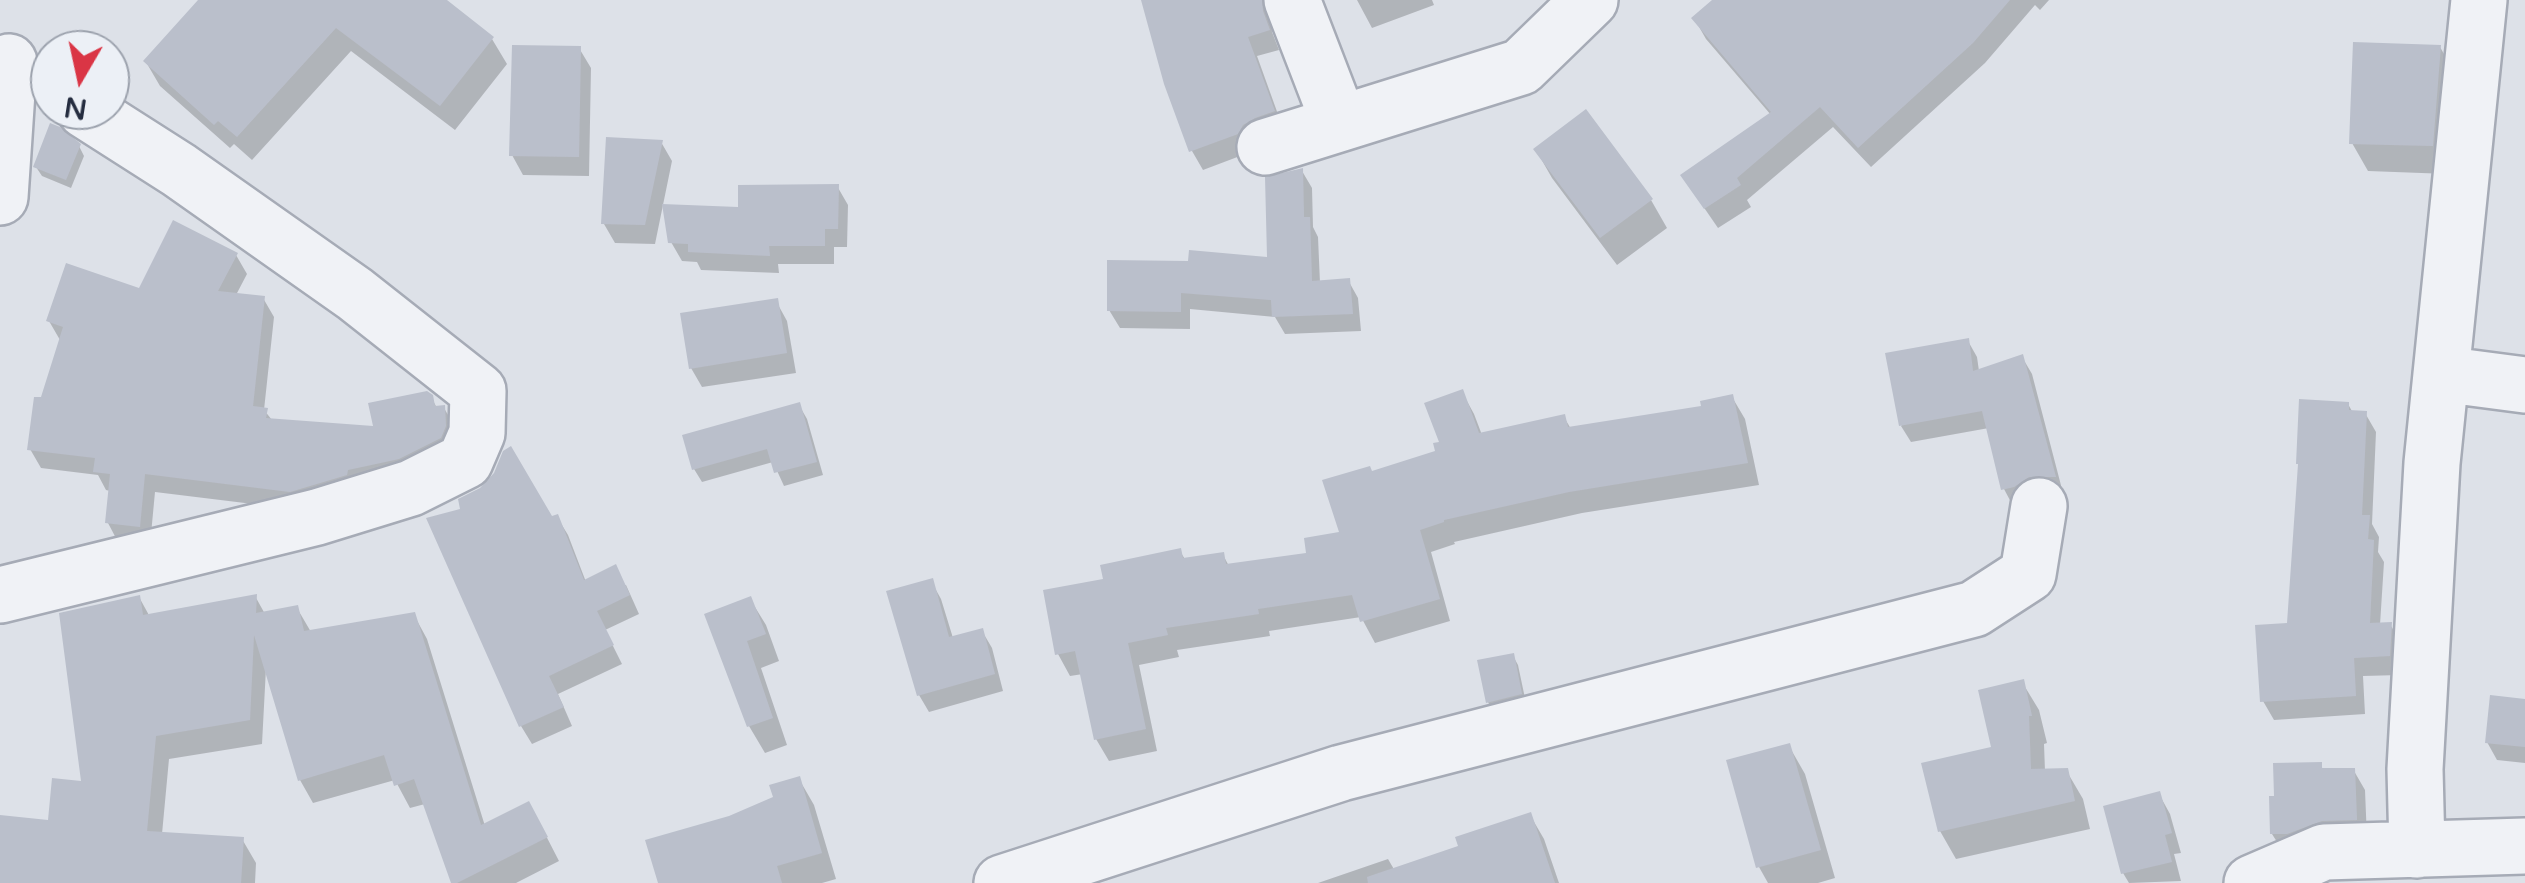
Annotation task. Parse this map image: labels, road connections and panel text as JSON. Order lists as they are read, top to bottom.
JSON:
{
  "north": "bottom"
}
